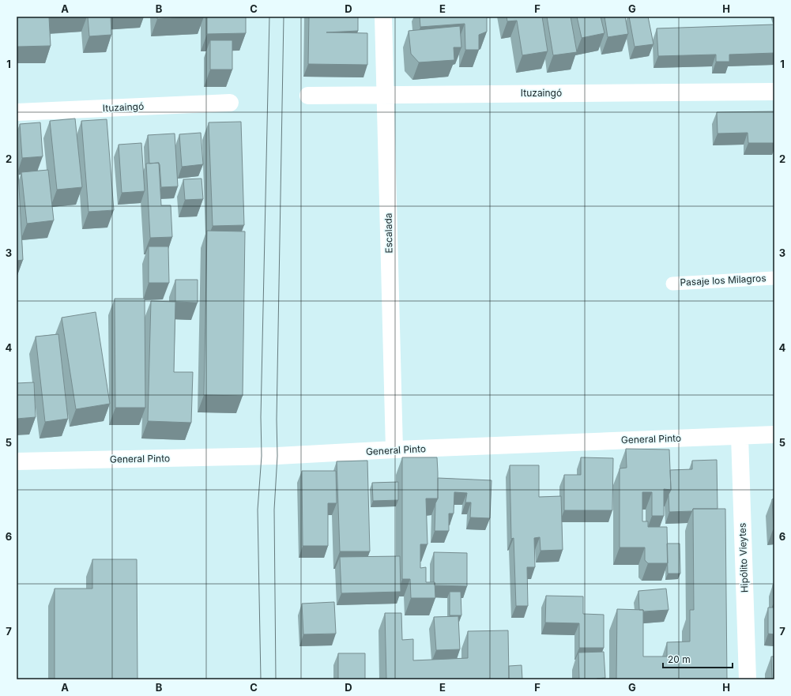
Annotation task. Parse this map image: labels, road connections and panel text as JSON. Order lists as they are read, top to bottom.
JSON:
{
  "streets": {
    "street": [
      "Ituzaingó",
      "Escalada",
      "General Pinto",
      "Hipólito Vieytes"
    ],
    "lane": ["Pasaje los Milagros"]
  },
  "crossings": [
    ["Ituzaingó", "Escalada"],
    ["Escalada", "General Pinto"],
    ["General Pinto", "Hipólito Vieytes"]
  ],
  "scale_bar": "20 m",
  "grid": {
    "columns": [
      "A",
      "B",
      "C",
      "D",
      "E",
      "F",
      "G",
      "H"
    ],
    "rows": [
      "1",
      "2",
      "3",
      "4",
      "5",
      "6",
      "7"
    ]
  }
}
